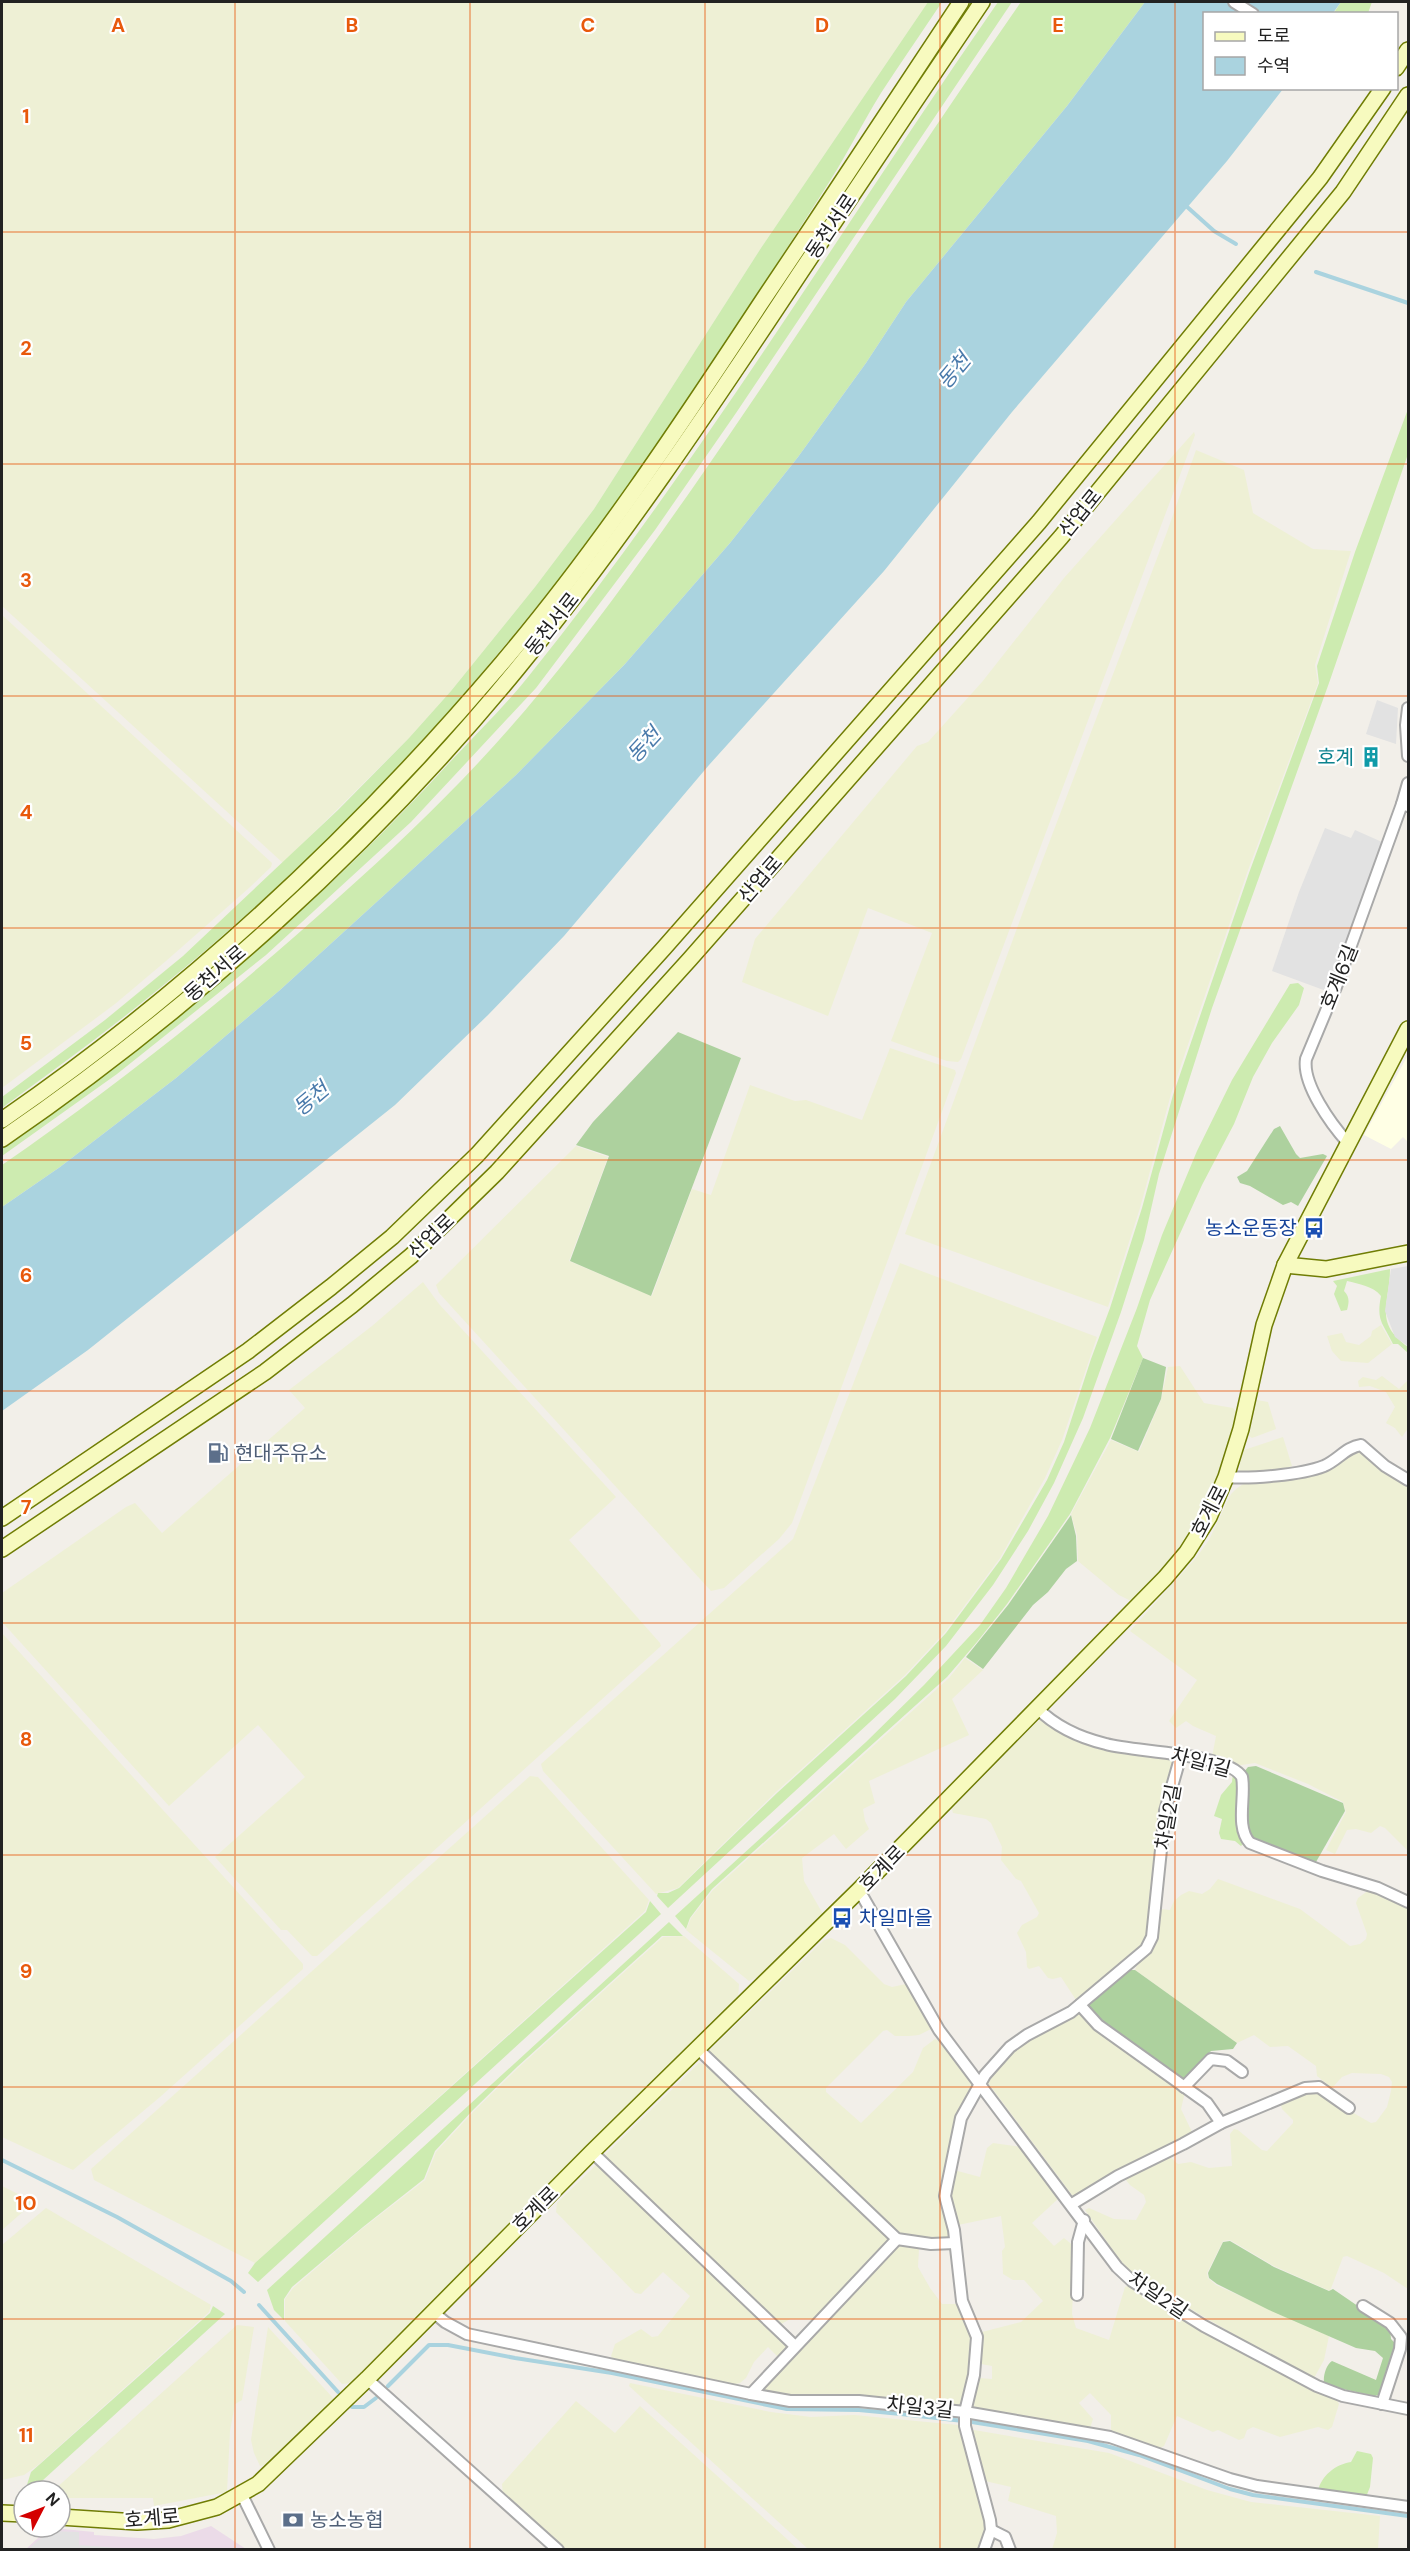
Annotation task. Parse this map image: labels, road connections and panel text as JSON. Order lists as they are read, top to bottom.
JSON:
{
  "streets": {
    "main road": ["동천서로", "산업로", "호계로"],
    "street": [
      "호계6길",
      "차일1길",
      "차일2길",
      "차일3길"
    ]
  },
  "crossings": [
    ["호계6길", "호계로"],
    ["호계로", "차일1길"],
    ["호계로", "차일2길"],
    ["호계로", "차일3길"],
    ["차일1길", "차일2길"],
    ["차일2길", "차일3길"]
  ],
  "water": ["동천"],
  "places": {
    "building": ["호계"],
    "bus stop": ["농소운동장", "차일마을"],
    "fuel station": ["현대주유소"],
    "bank": ["농소농협"]
  },
  "legend": ["도로", "수역"],
  "north": "top right",
  "grid": {
    "columns": [
      "A",
      "B",
      "C",
      "D",
      "E"
    ],
    "rows": [
      "1",
      "2",
      "3",
      "4",
      "5",
      "6",
      "7",
      "8",
      "9",
      "10",
      "11"
    ]
  }
}
